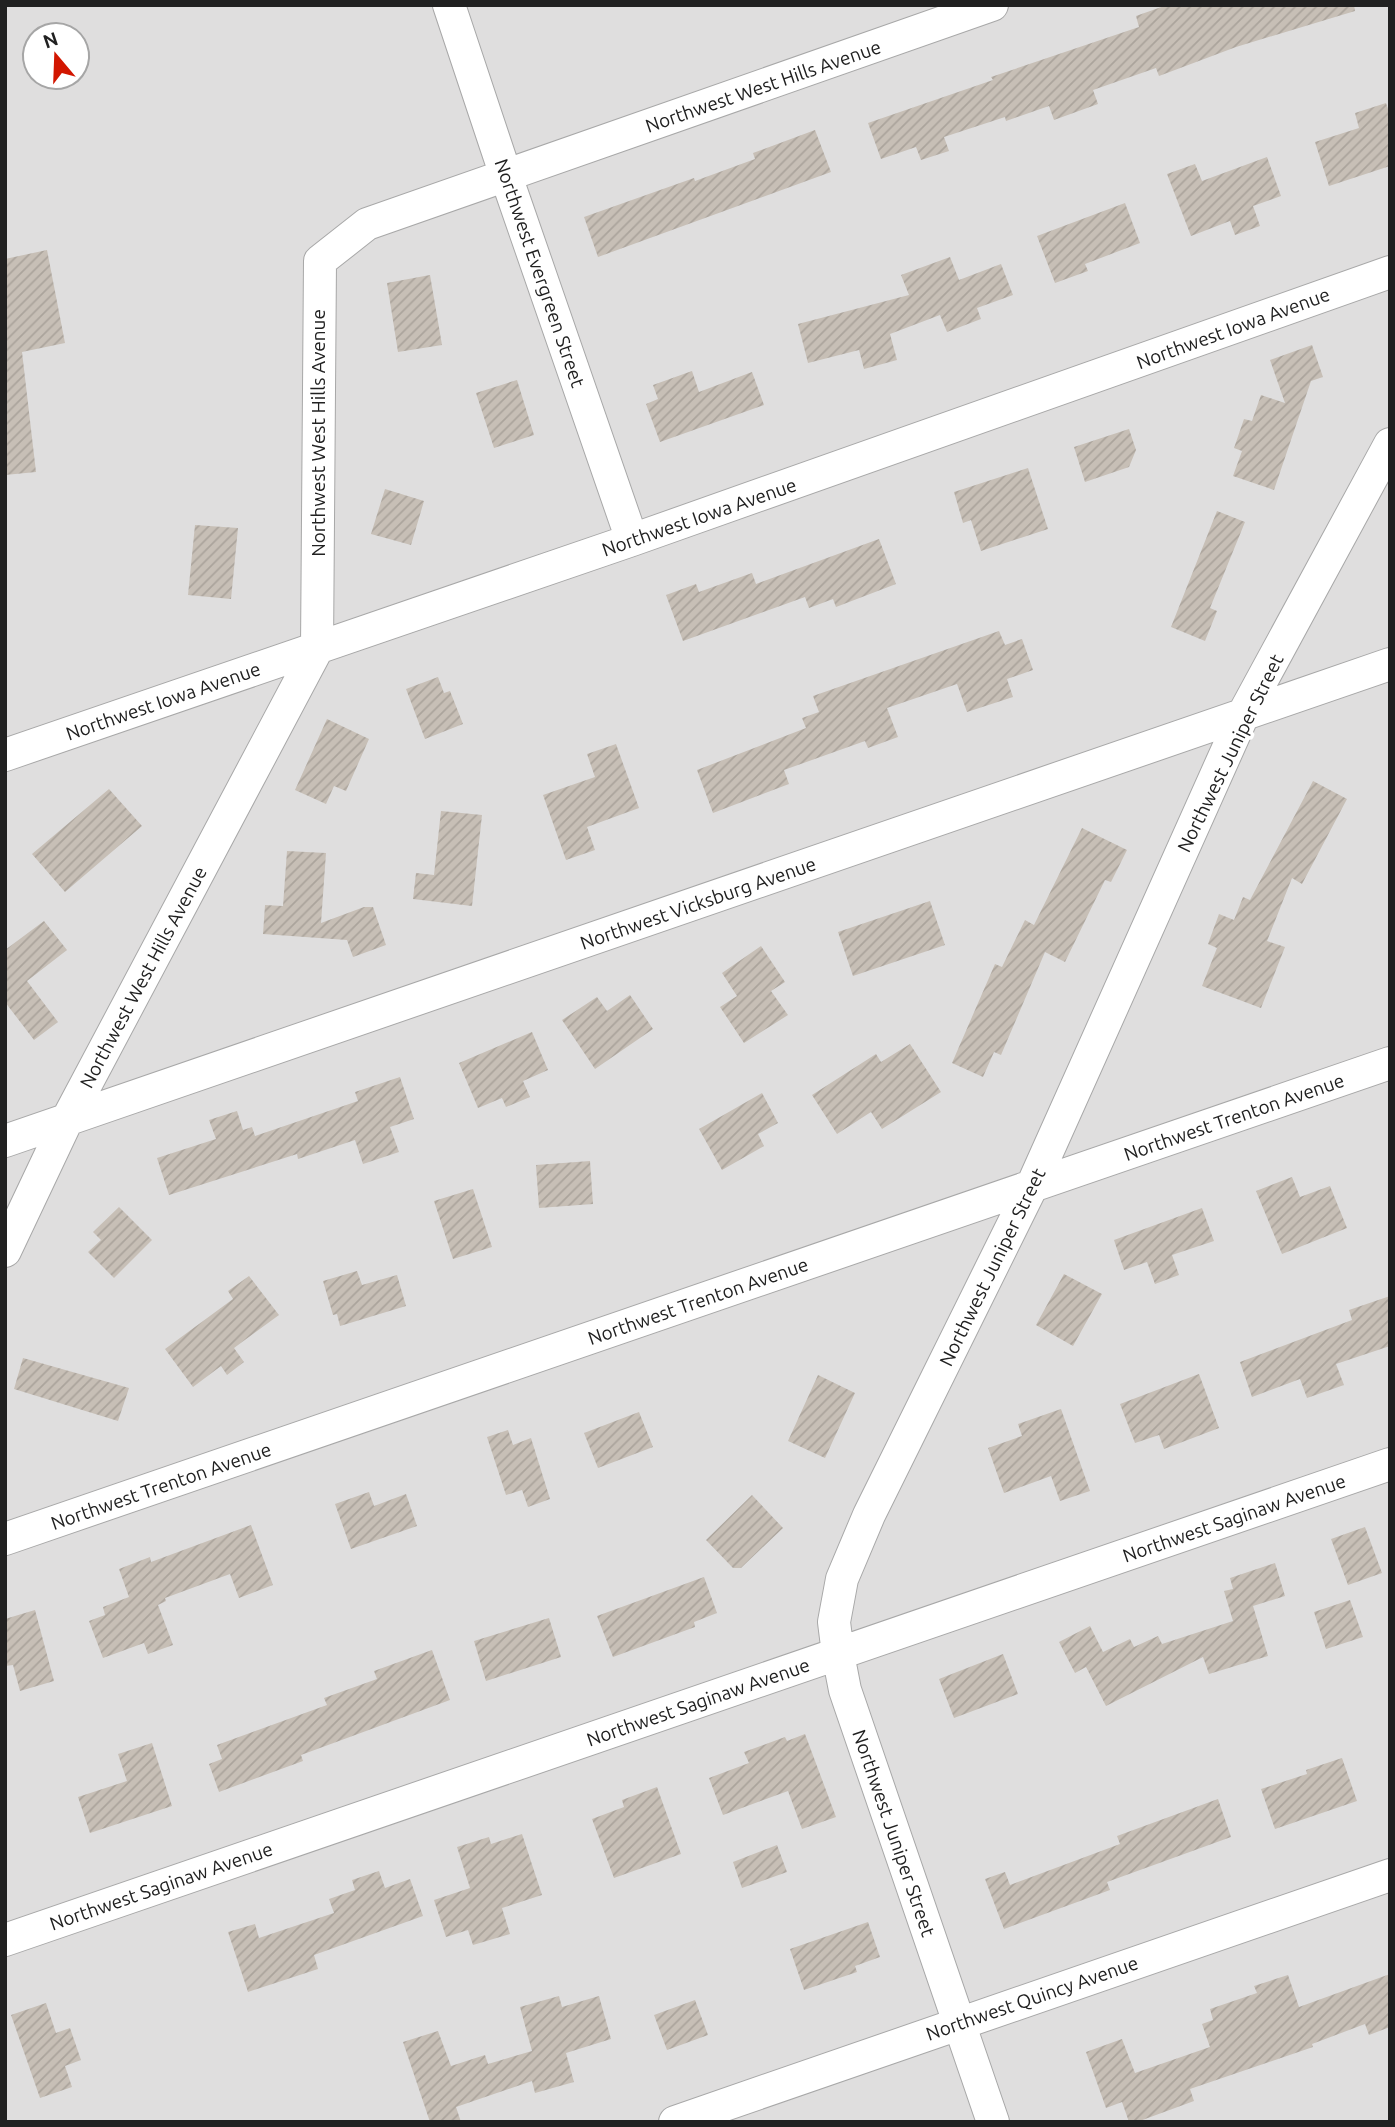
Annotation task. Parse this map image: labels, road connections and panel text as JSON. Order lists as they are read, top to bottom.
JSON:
{
  "streets": {
    "street": [
      "Northwest West Hills Avenue",
      "Northwest Evergreen Street",
      "Northwest Iowa Avenue",
      "Northwest Juniper Street",
      "Northwest Vicksburg Avenue",
      "Northwest Trenton Avenue",
      "Northwest Saginaw Avenue",
      "Northwest Quincy Avenue"
    ]
  },
  "crossings": [
    ["Northwest West Hills Avenue", "Northwest Evergreen Street"],
    ["Northwest West Hills Avenue", "Northwest Iowa Avenue"],
    ["Northwest West Hills Avenue", "Northwest Vicksburg Avenue"],
    ["Northwest Evergreen Street", "Northwest Iowa Avenue"],
    ["Northwest Juniper Street", "Northwest Vicksburg Avenue"],
    ["Northwest Juniper Street", "Northwest Trenton Avenue"],
    ["Northwest Juniper Street", "Northwest Saginaw Avenue"],
    ["Northwest Juniper Street", "Northwest Quincy Avenue"]
  ],
  "north": "top"
}
